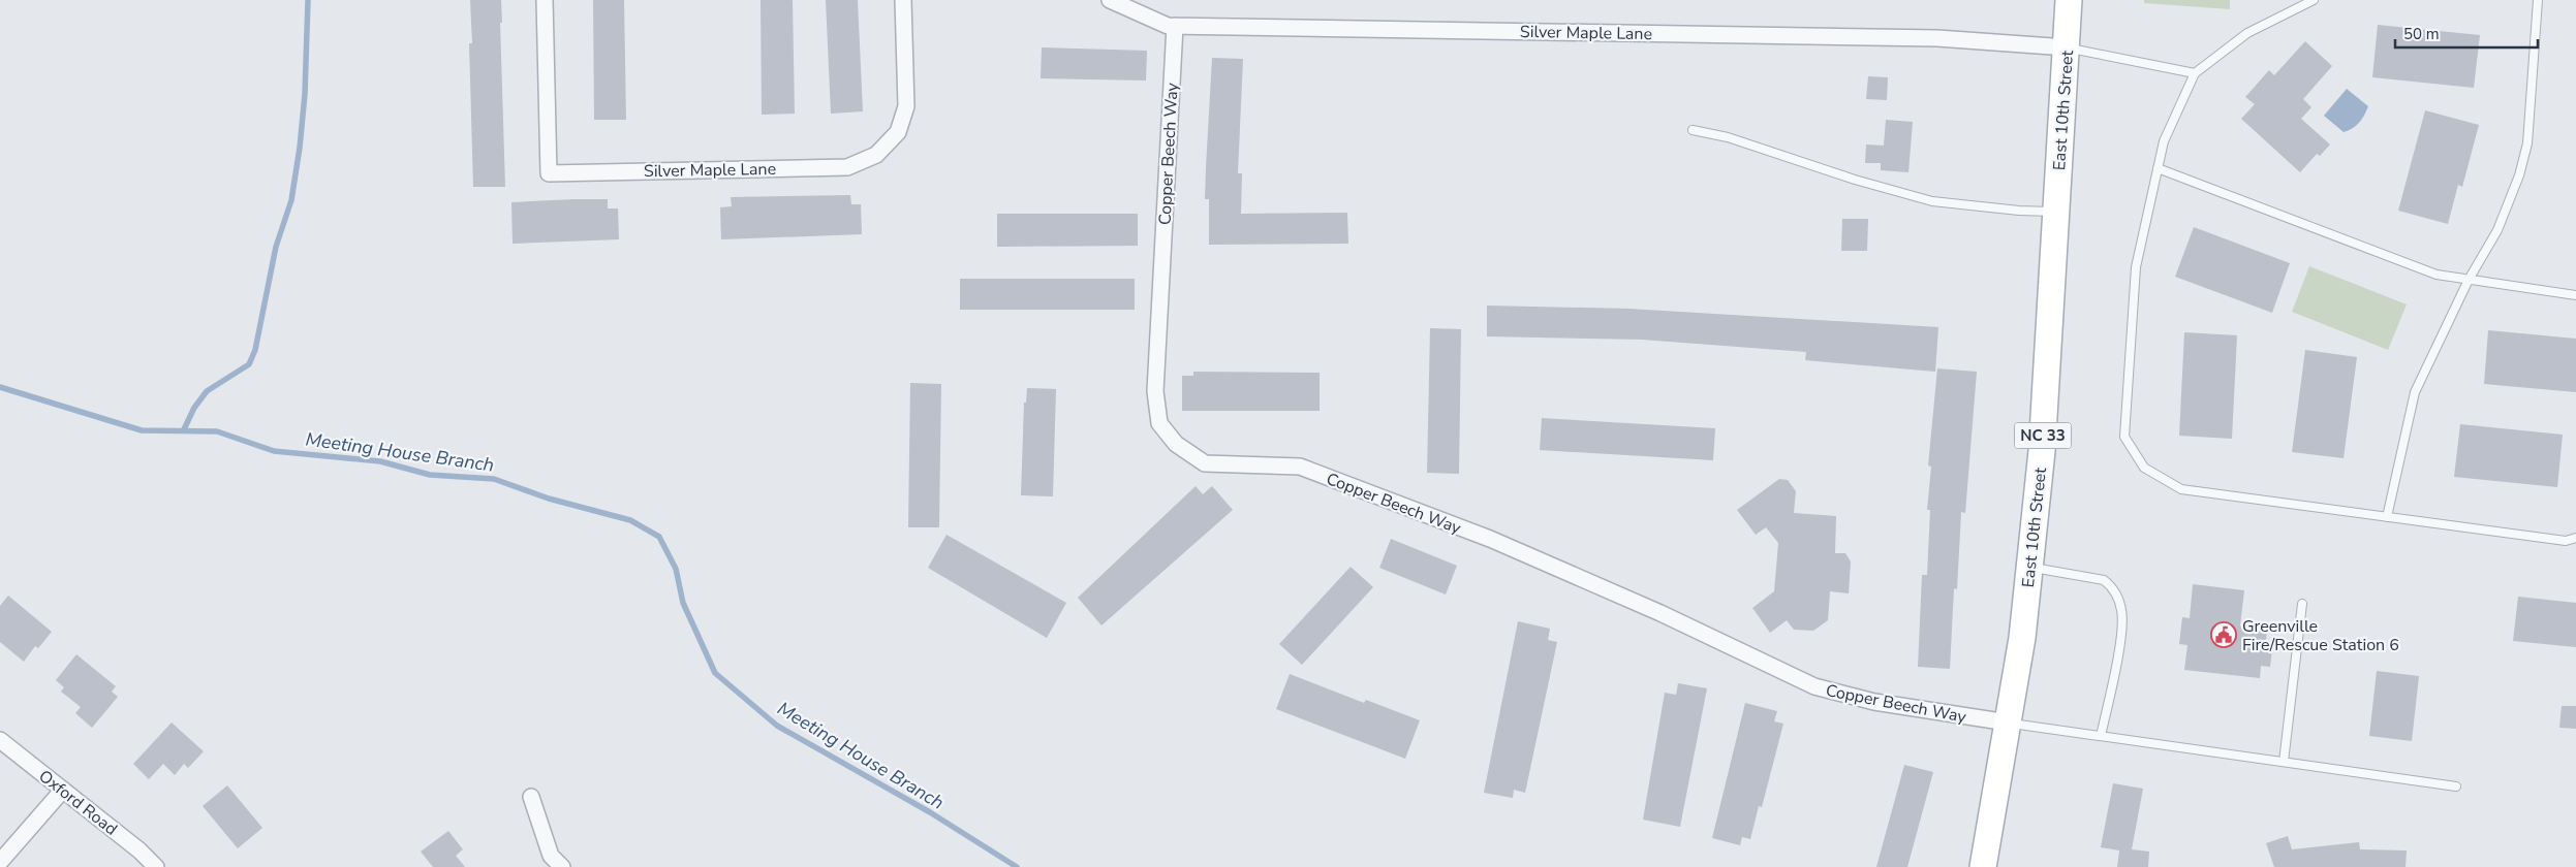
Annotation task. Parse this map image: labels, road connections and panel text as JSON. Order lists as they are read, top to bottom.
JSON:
{
  "streets": {
    "main road": ["East 10th Street", "NC 33"],
    "street": ["Silver Maple Lane", "Copper Beech Way", "Oxford Road"]
  },
  "crossings": [
    ["Silver Maple Lane", "East 10th Street"],
    ["Silver Maple Lane", "Copper Beech Way"],
    ["East 10th Street", "Copper Beech Way"]
  ],
  "water": ["Meeting House Branch"],
  "places": {
    "public building": ["Greenville Fire/Rescue Station 6"]
  },
  "scale_bar": "50 m"
}
